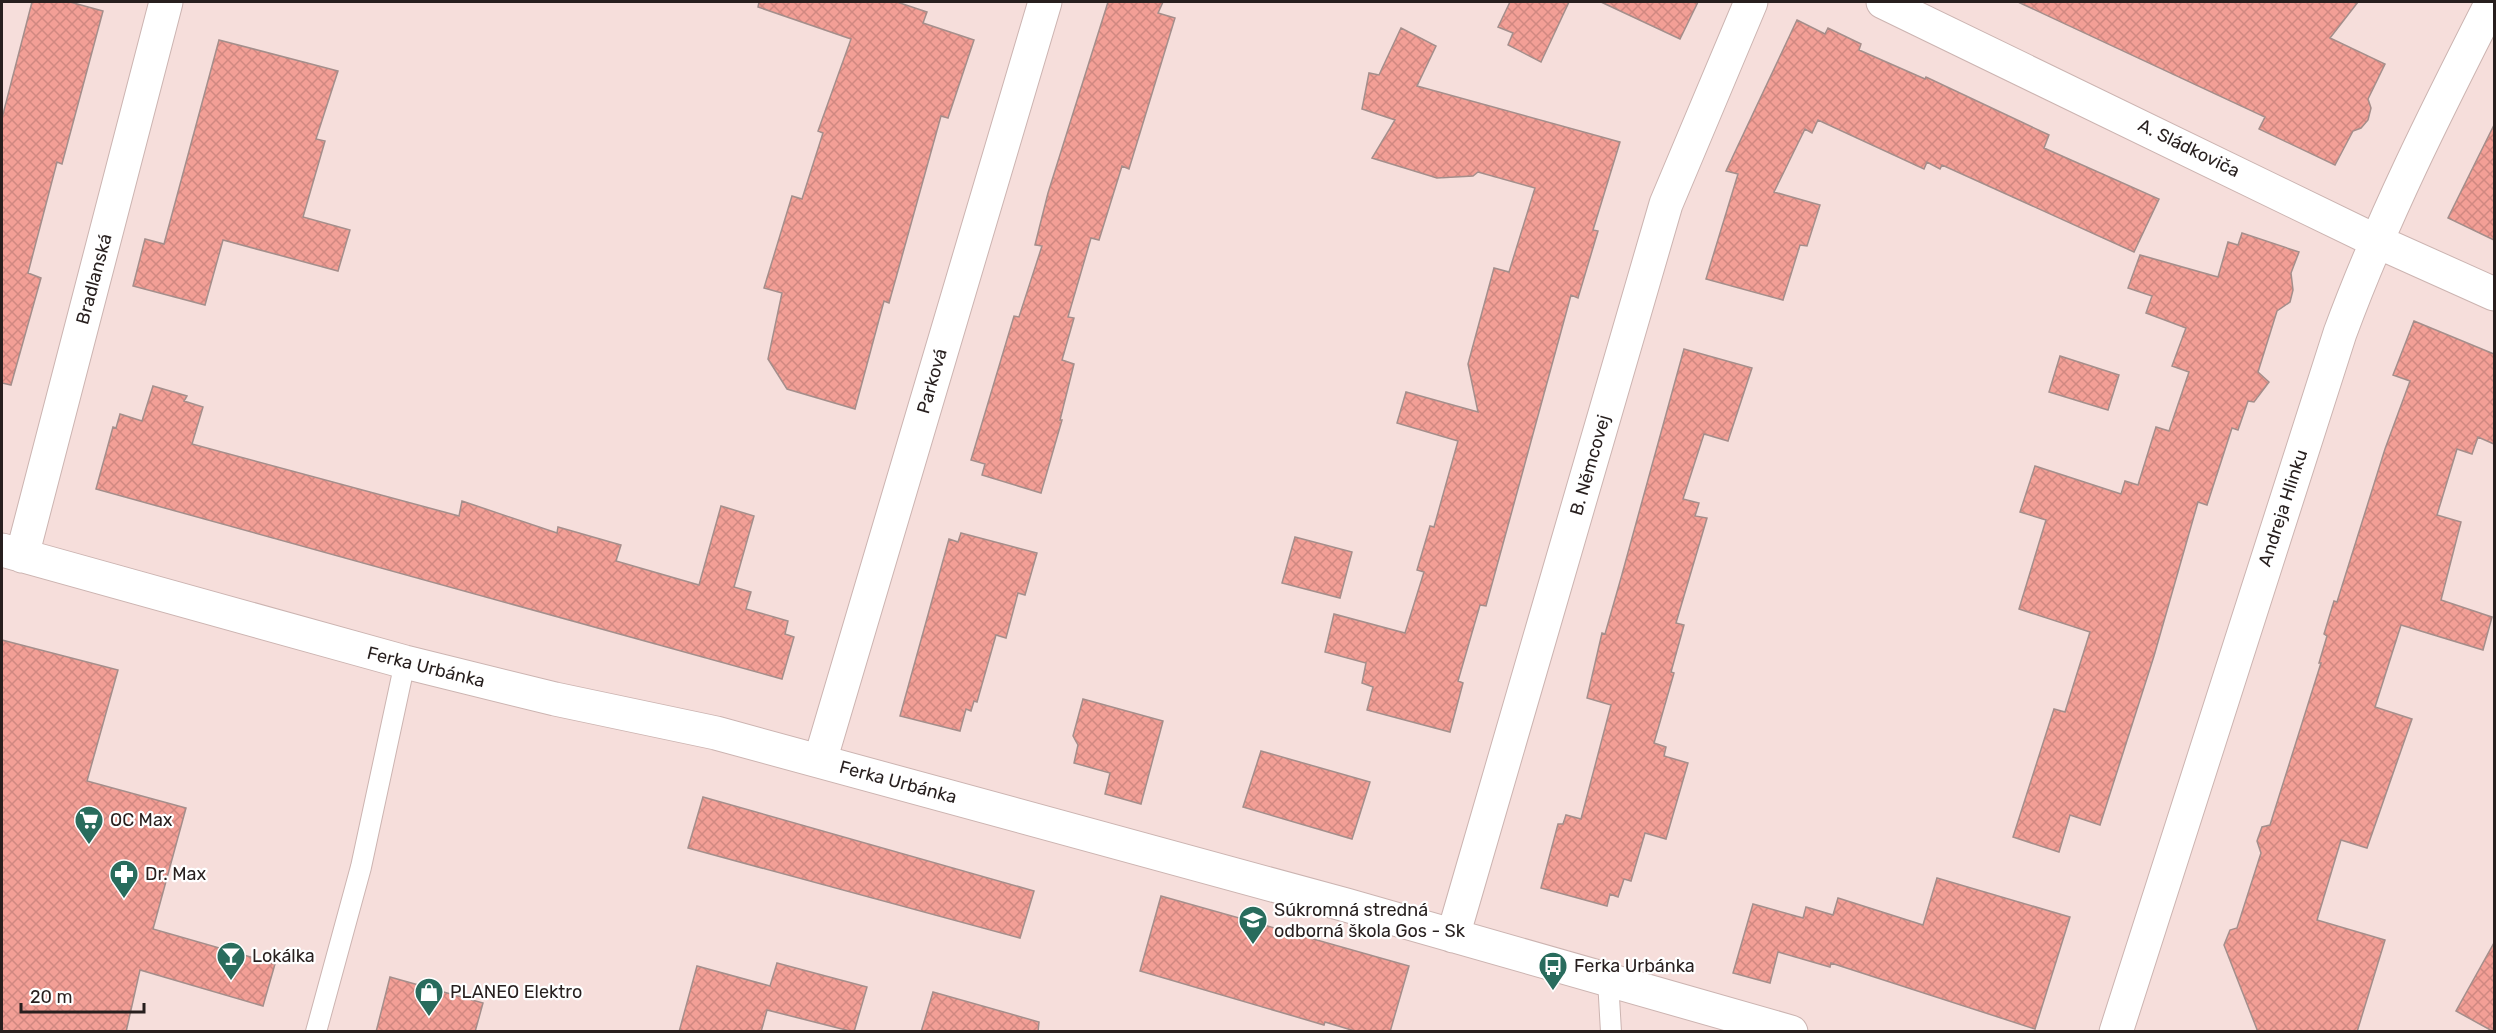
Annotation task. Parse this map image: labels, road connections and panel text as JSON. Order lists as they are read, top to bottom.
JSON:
{
  "streets": {
    "street": [
      "A. Sládkoviča",
      "Bradlanská",
      "Parková",
      "B. Němcovej",
      "Andreja Hlinku",
      "Ferka Urbánka"
    ]
  },
  "crossings": [
    ["A. Sládkoviča", "Andreja Hlinku"],
    ["Bradlanská", "Ferka Urbánka"],
    ["Parková", "Ferka Urbánka"],
    ["B. Němcovej", "Ferka Urbánka"]
  ],
  "places": {
    "supermarket": ["OC Max"],
    "pharmacy": ["Dr. Max"],
    "school or university": ["Súkromná stredná odborná škola Gos - Sk"],
    "bar": ["Lokálka"],
    "bus stop": ["Ferka Urbánka"],
    "shop": ["PLANEO Elektro"]
  },
  "scale_bar": "20 m"
}
